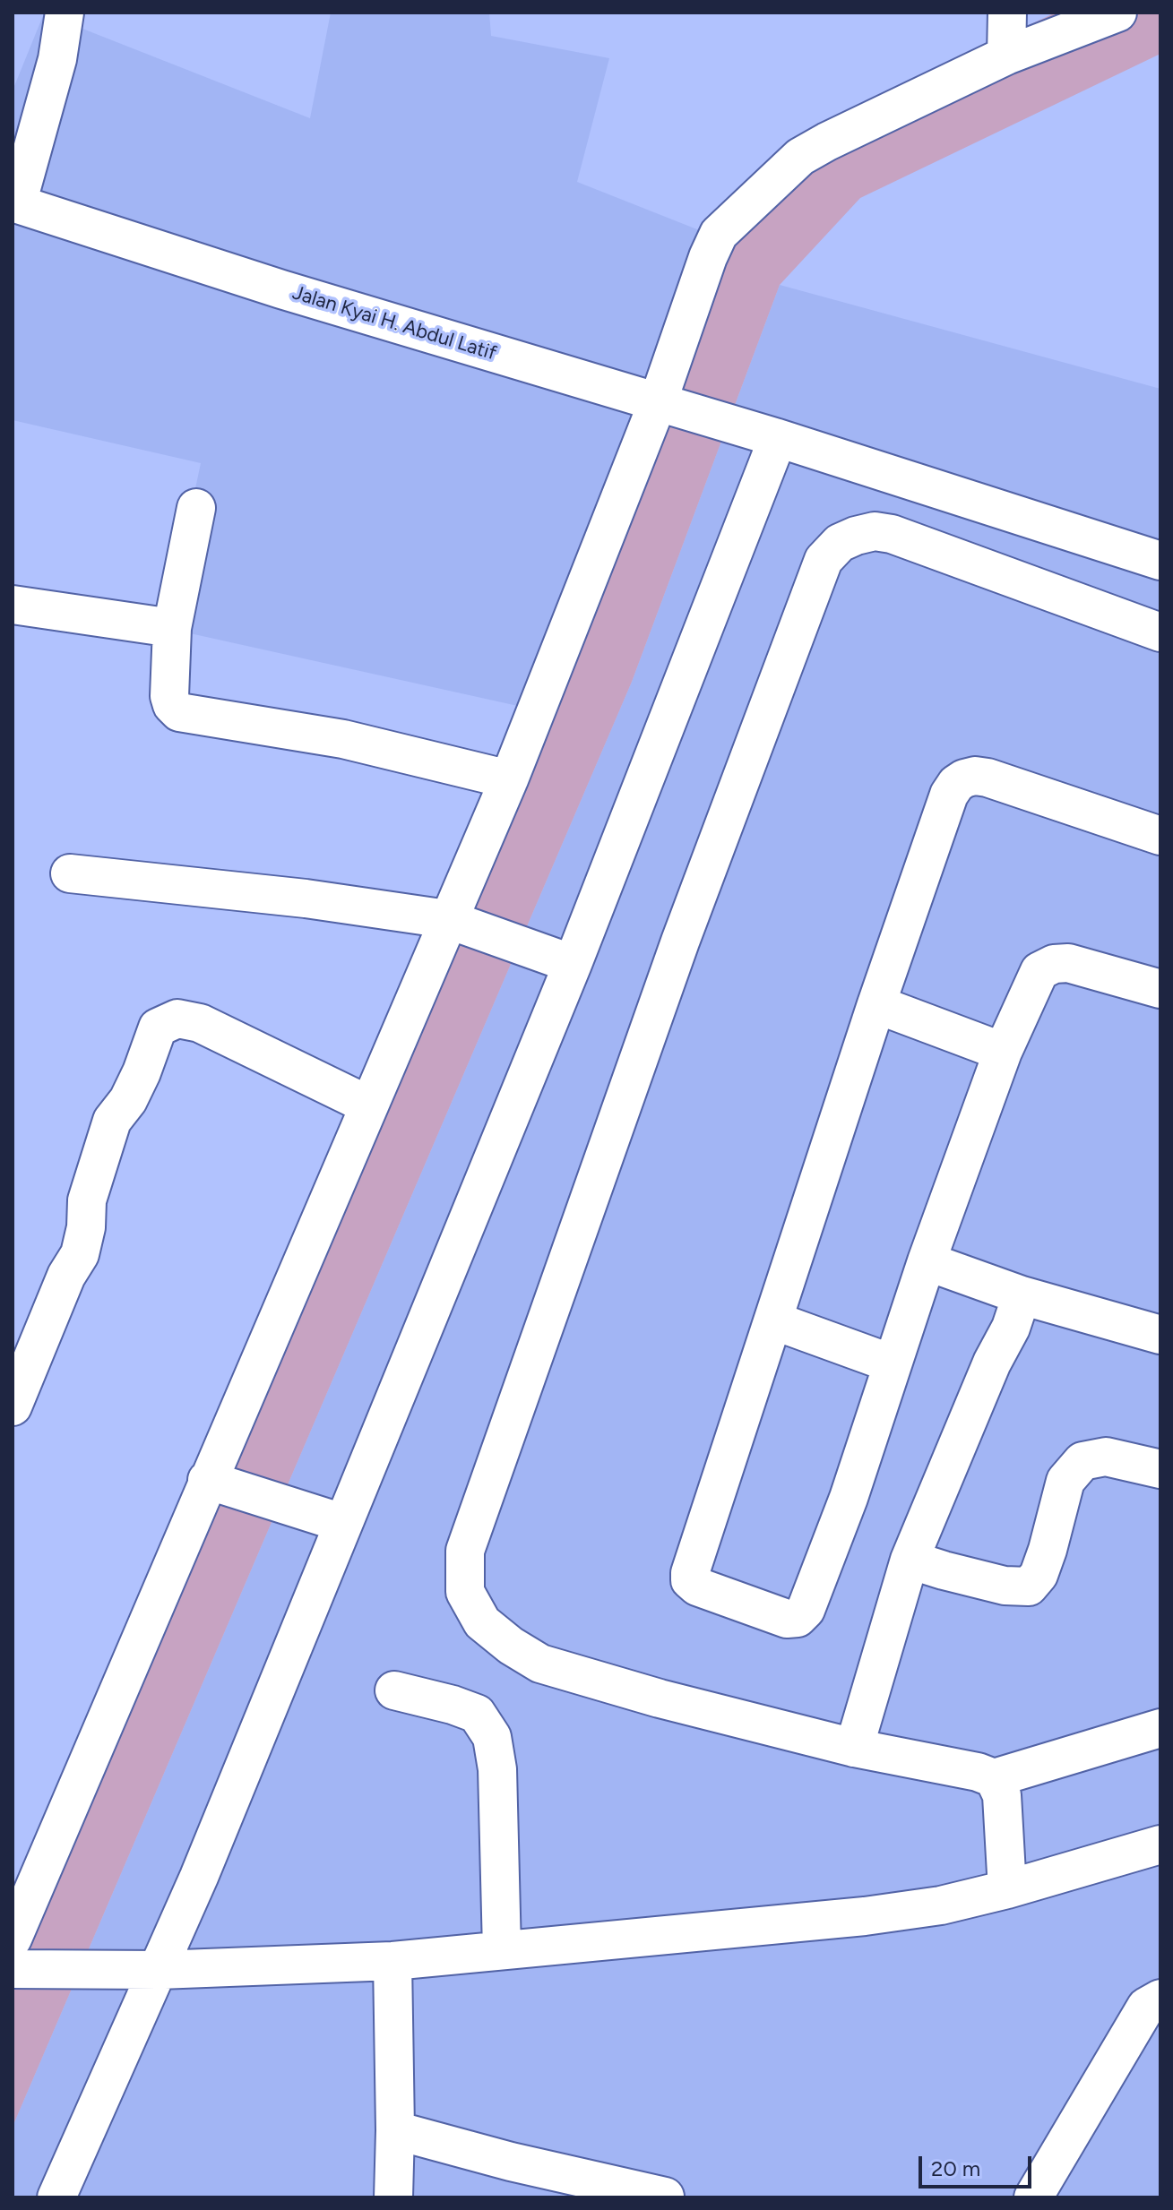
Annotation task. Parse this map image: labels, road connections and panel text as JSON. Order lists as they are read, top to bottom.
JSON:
{
  "streets": {
    "street": ["Jalan Kyai H. Abdul Latif"]
  },
  "scale_bar": "20 m"
}
